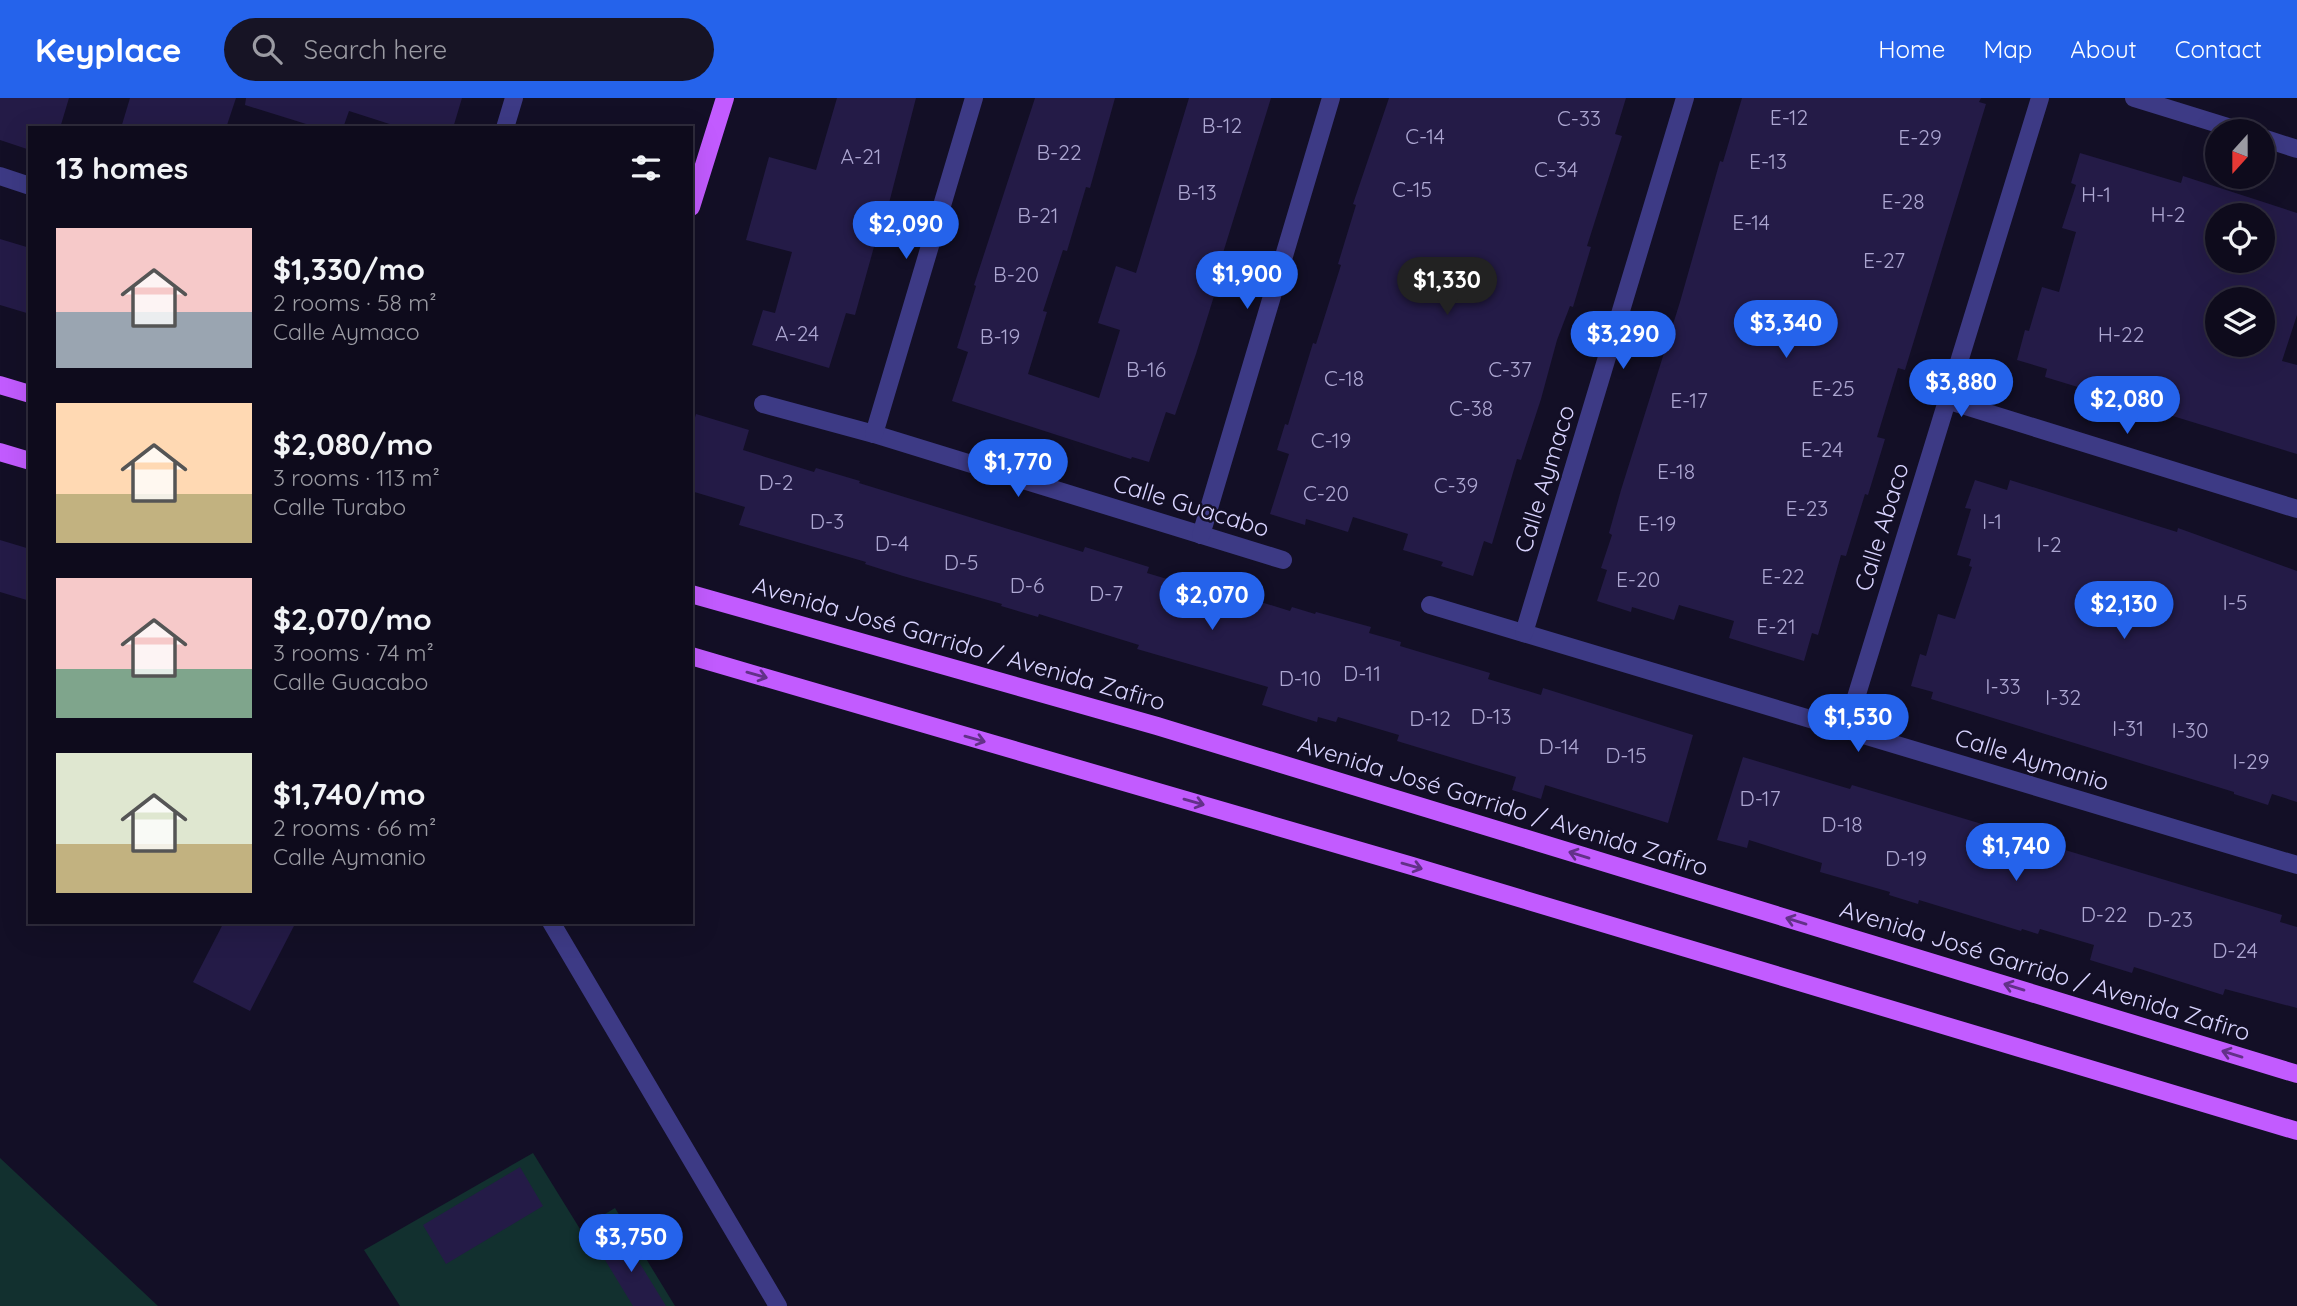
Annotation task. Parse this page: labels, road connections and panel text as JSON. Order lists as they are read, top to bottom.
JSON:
{
  "streets": {
    "main road": ["Avenida José Garrido / Avenida Zafiro"],
    "street": [
      "Calle Aymaco",
      "Calle Guacabo",
      "Calle Abaco",
      "Calle Aymanio"
    ]
  },
  "crossings": [
    ["Calle Aymaco", "Calle Aymanio"],
    ["Calle Abaco", "Calle Aymanio"]
  ],
  "house_numbers": [
    "E-12",
    "C-33",
    "B-12",
    "C-14",
    "E-29",
    "B-22",
    "A-21",
    "E-13",
    "C-34",
    "C-15",
    "B-13",
    "H-1",
    "E-28",
    "H-2",
    "B-21",
    "E-14",
    "E-27",
    "B-20",
    "A-24",
    "H-22",
    "B-19",
    "B-16",
    "C-37",
    "C-18",
    "E-25",
    "E-17",
    "C-38",
    "C-19",
    "E-24",
    "E-18",
    "D-2",
    "C-39",
    "C-20",
    "E-23",
    "D-3",
    "I-1",
    "E-19",
    "D-4",
    "I-2",
    "D-5",
    "E-22",
    "E-20",
    "D-6",
    "D-7",
    "I-5",
    "E-21",
    "D-11",
    "D-10",
    "I-33",
    "I-32",
    "D-13",
    "D-12",
    "I-31",
    "I-30",
    "D-14",
    "D-15",
    "I-29",
    "D-17",
    "D-18",
    "D-19",
    "D-22",
    "D-23",
    "D-24"
  ],
  "north": "bottom",
  "page": {
    "header": "Keyplace",
    "search": "Search here",
    "nav": [
      "Home",
      "Map",
      "About",
      "Contact"
    ],
    "heading": "13 homes",
    "price": [
      "$2,090",
      "$1,900",
      "$1,330",
      "$3,340",
      "$3,290",
      "$3,880",
      "$2,080",
      "$1,770",
      "$2,070",
      "$2,130",
      "$1,530",
      "$1,740",
      "$3,750"
    ],
    "list": [
      {
        "name": "$1,330/mo",
        "note": "2 rooms · 58 m² · Calle Aymaco"
      },
      {
        "name": "$2,080/mo",
        "note": "3 rooms · 113 m² · Calle Turabo"
      },
      {
        "name": "$2,070/mo",
        "note": "3 rooms · 74 m² · Calle Guacabo"
      },
      {
        "name": "$1,740/mo",
        "note": "2 rooms · 66 m² · Calle Aymanio"
      }
    ]
  }
}
